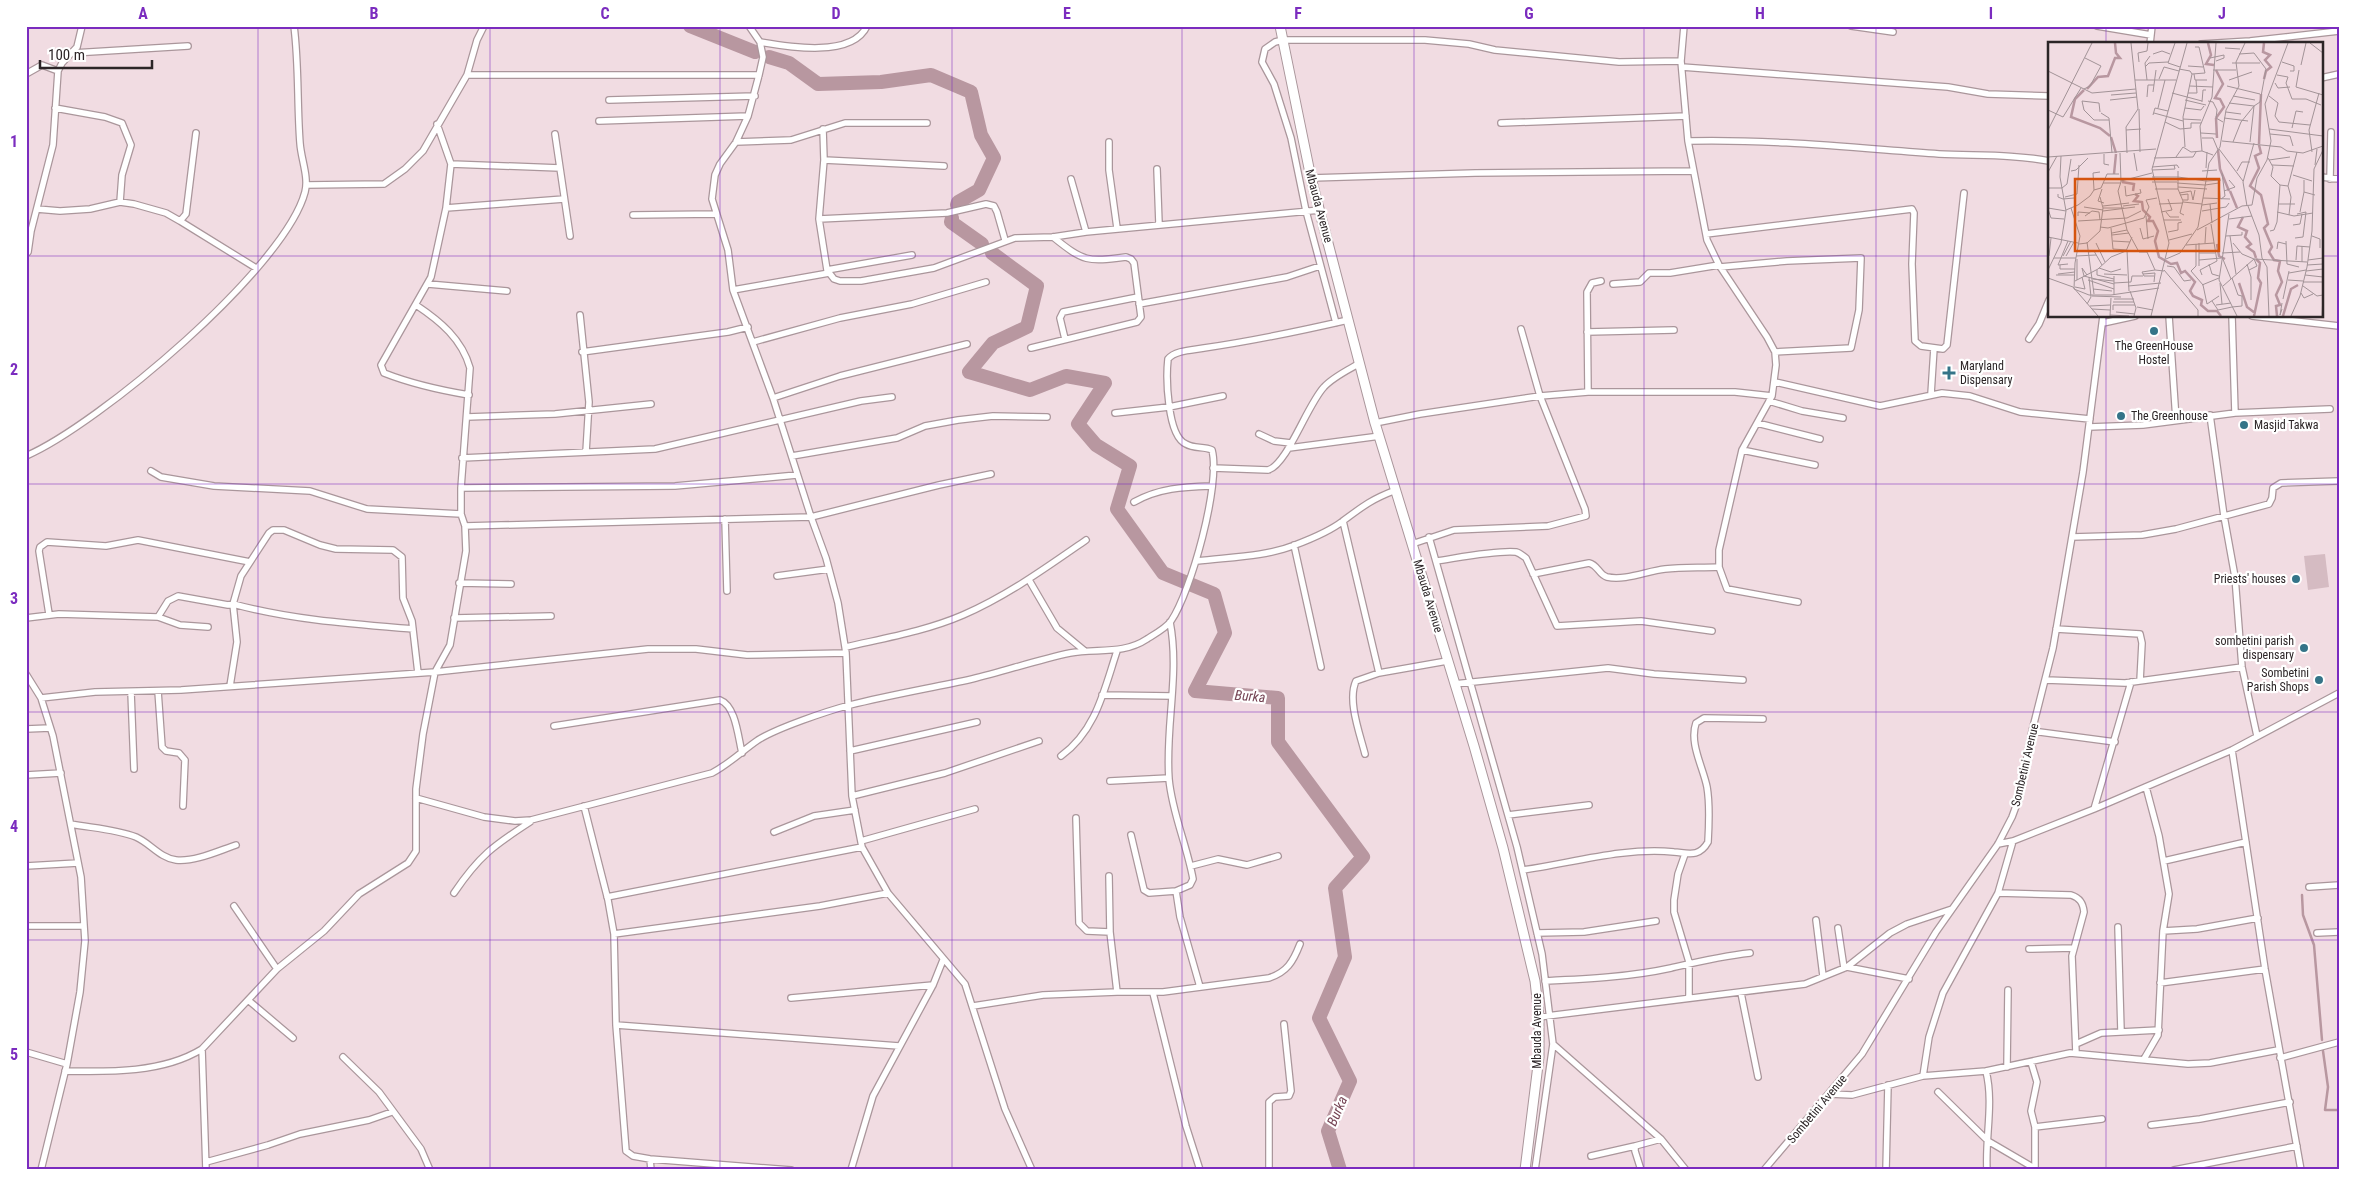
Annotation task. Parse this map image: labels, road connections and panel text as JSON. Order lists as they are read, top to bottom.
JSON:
{
  "streets": {
    "street": ["Mbauda Avenue", "Sombetini Avenue"]
  },
  "water": ["Burka"],
  "places": {
    "other": [
      "The GreenHouse Hostel",
      "The Greenhouse",
      "Masjid Takwa",
      "Priests' houses",
      "sombetini parish dispensary",
      "Sombetini Parish Shops"
    ],
    "health": ["Maryland Dispensary"]
  },
  "scale_bar": "100 m",
  "grid": {
    "columns": [
      "A",
      "B",
      "C",
      "D",
      "E",
      "F",
      "G",
      "H",
      "I",
      "J"
    ],
    "rows": [
      "1",
      "2",
      "3",
      "4",
      "5"
    ]
  }
}
